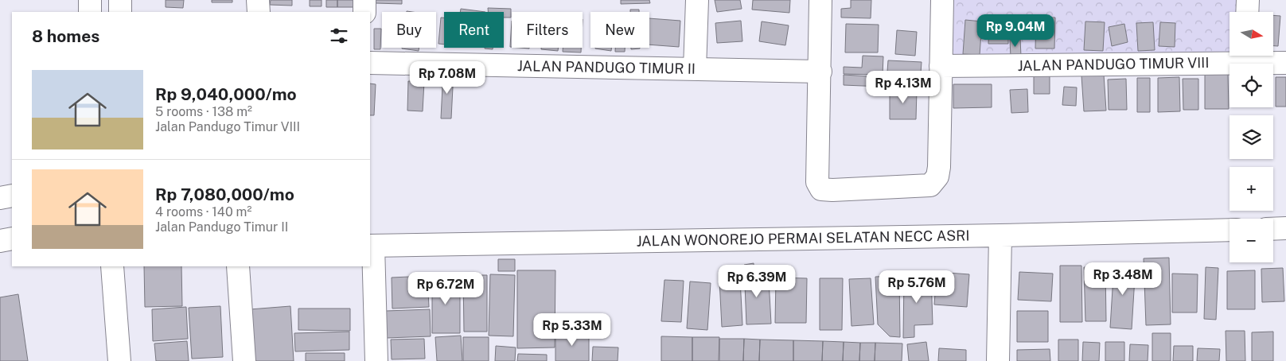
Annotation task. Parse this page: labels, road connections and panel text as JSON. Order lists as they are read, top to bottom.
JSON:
{
  "streets": {
    "street": ["JALAN PANDUGO TIMUR VIII", "JALAN PANDUGO TIMUR II", "JALAN WONOREJO PERMAI SELATAN NECC ASRI"]
  },
  "north": "right",
  "page": {
    "map_buttons": ["+", "−"],
    "chip": [
      "Buy",
      "Rent",
      "Filters",
      "New"
    ],
    "heading": "8 homes",
    "price": [
      "Rp 9.04M",
      "Rp 7.08M",
      "Rp 4.13M",
      "Rp 3.48M",
      "Rp 6.39M",
      "Rp 5.76M",
      "Rp 6.72M",
      "Rp 5.33M"
    ],
    "list": [
      {
        "name": "Rp 9,040,000/mo",
        "note": "5 rooms · 138 m² · Jalan Pandugo Timur VIII"
      },
      {
        "name": "Rp 7,080,000/mo",
        "note": "4 rooms · 140 m² · Jalan Pandugo Timur II"
      }
    ]
  }
}
